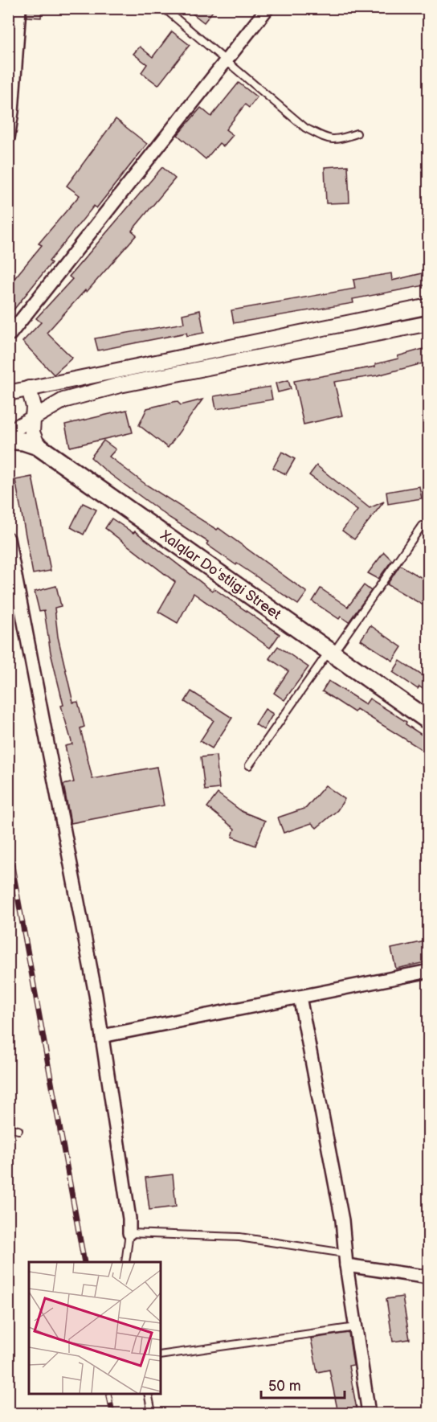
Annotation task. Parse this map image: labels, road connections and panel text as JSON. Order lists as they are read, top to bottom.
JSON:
{
  "streets": {
    "main road": ["Xalqlar Doʻstligi Street"]
  },
  "scale_bar": "50 m"
}
